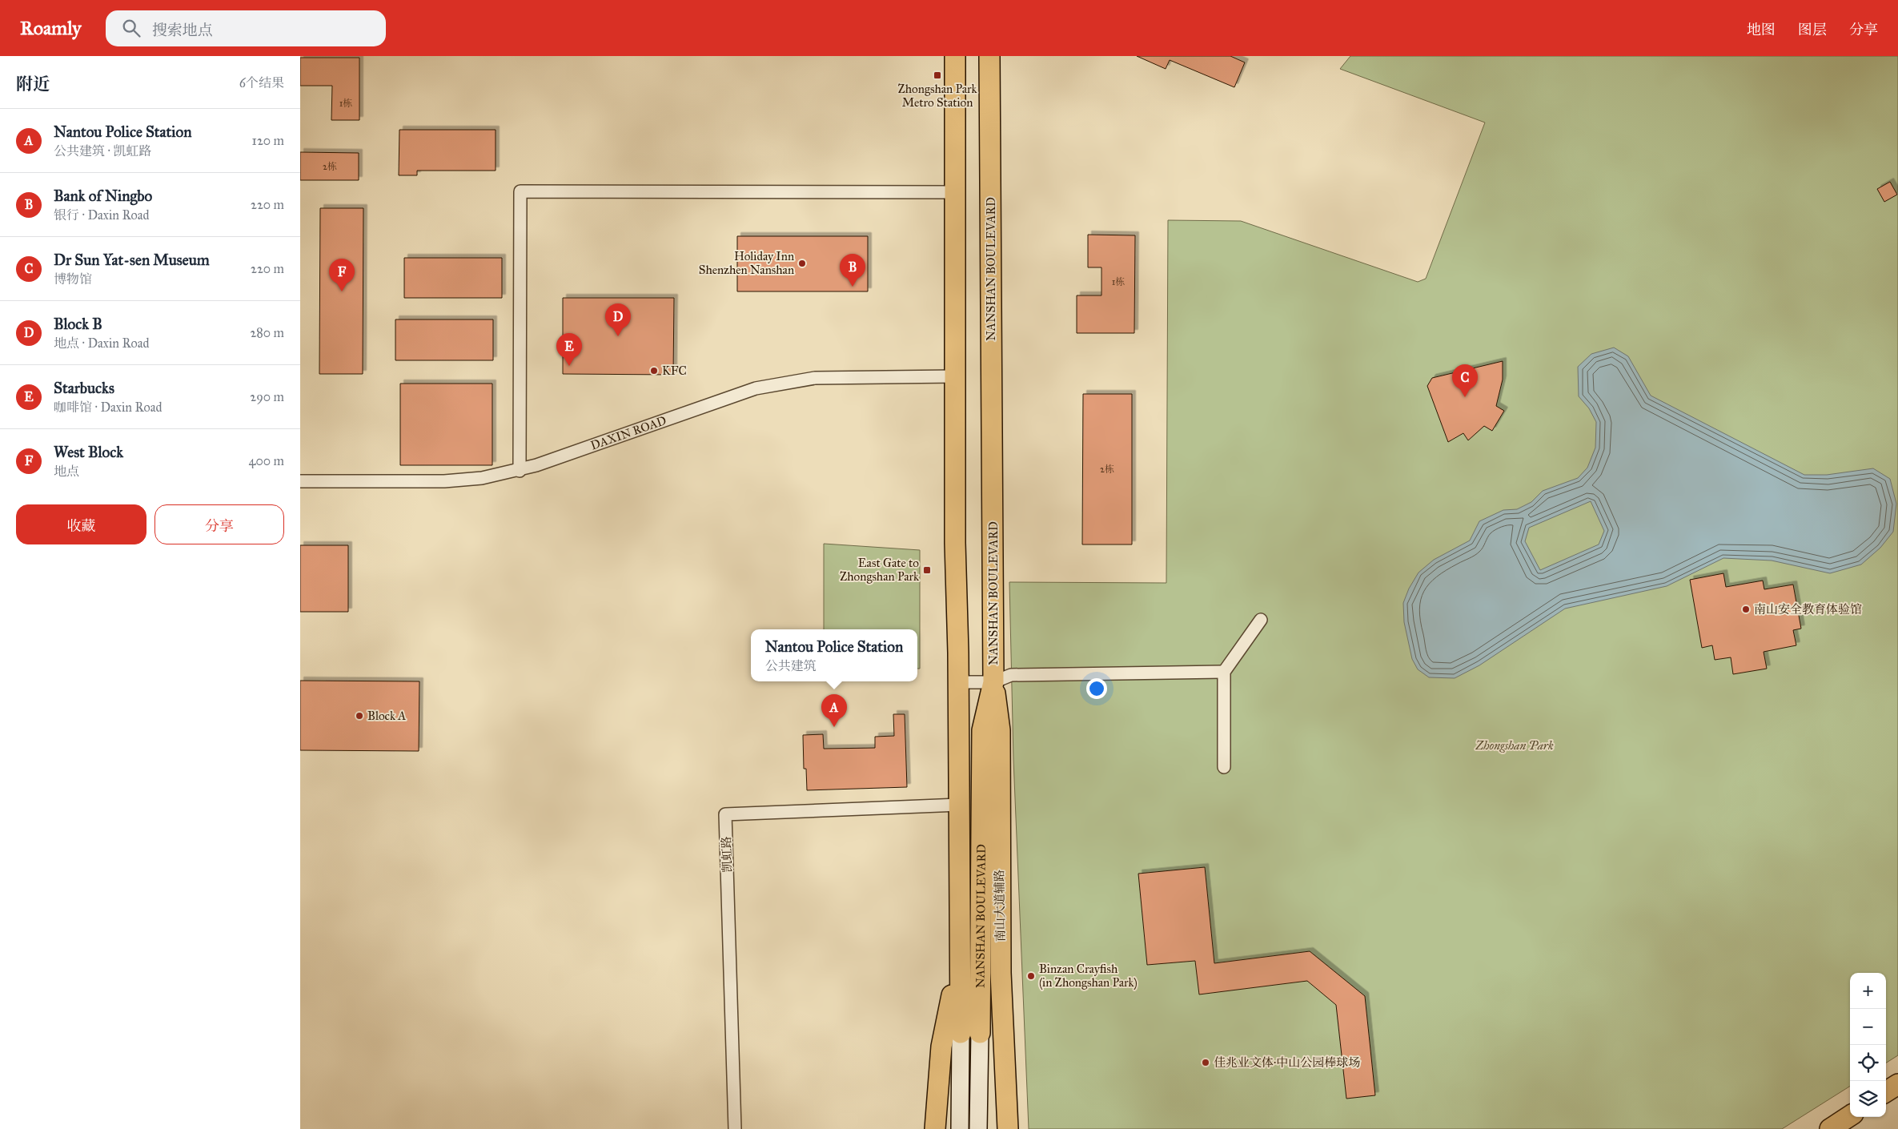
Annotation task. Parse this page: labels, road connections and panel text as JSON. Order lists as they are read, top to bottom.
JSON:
{
  "streets": {
    "main road": ["NANSHAN BOULEVARD", "南山大道辅路"],
    "street": ["DAXIN ROAD", "凯虹路"]
  },
  "crossings": [
    ["NANSHAN BOULEVARD", "DAXIN ROAD"],
    ["NANSHAN BOULEVARD", "凯虹路"],
    ["NANSHAN BOULEVARD", "南山大道辅路"]
  ],
  "parks": ["Zhongshan Park"],
  "places": {
    "transit": ["Zhongshan Park Metro Station", "East Gate to Zhongshan Park"],
    "other": [
      "Holiday Inn Shenzhen Nanshan",
      "KFC",
      "南山安全教育体验馆",
      "Block A",
      "Binzan Crayfish (in Zhongshan Park)",
      "佳兆业文体·中山公园棒球场"
    ]
  },
  "house_numbers": [
    "1栋",
    "2栋",
    "1栋",
    "2栋"
  ],
  "page": {
    "header": "Roamly",
    "search": "搜索地点",
    "nav": ["地图", "图层", "分享"],
    "heading": ["附近", "6个结果"],
    "list": [
      {
        "mark": "A",
        "name": "Nantou Police Station",
        "note": "公共建筑 · 凯虹路",
        "value": "120 m"
      },
      {
        "mark": "B",
        "name": "Bank of Ningbo",
        "note": "银行 · Daxin Road",
        "value": "220 m"
      },
      {
        "mark": "C",
        "name": "Dr Sun Yat-sen Museum",
        "note": "博物馆",
        "value": "220 m"
      },
      {
        "mark": "D",
        "name": "Block B",
        "note": "地点 · Daxin Road",
        "value": "280 m"
      },
      {
        "mark": "E",
        "name": "Starbucks",
        "note": "咖啡馆 · Daxin Road",
        "value": "290 m"
      },
      {
        "mark": "F",
        "name": "West Block",
        "note": "地点",
        "value": "400 m"
      }
    ],
    "pins": [
      "B",
      "F",
      "D",
      "E",
      "C",
      "A"
    ],
    "buttons": ["收藏", "分享"],
    "popup": ["Nantou Police Station", "公共建筑"],
    "map_buttons": ["+", "−"]
  }
}
